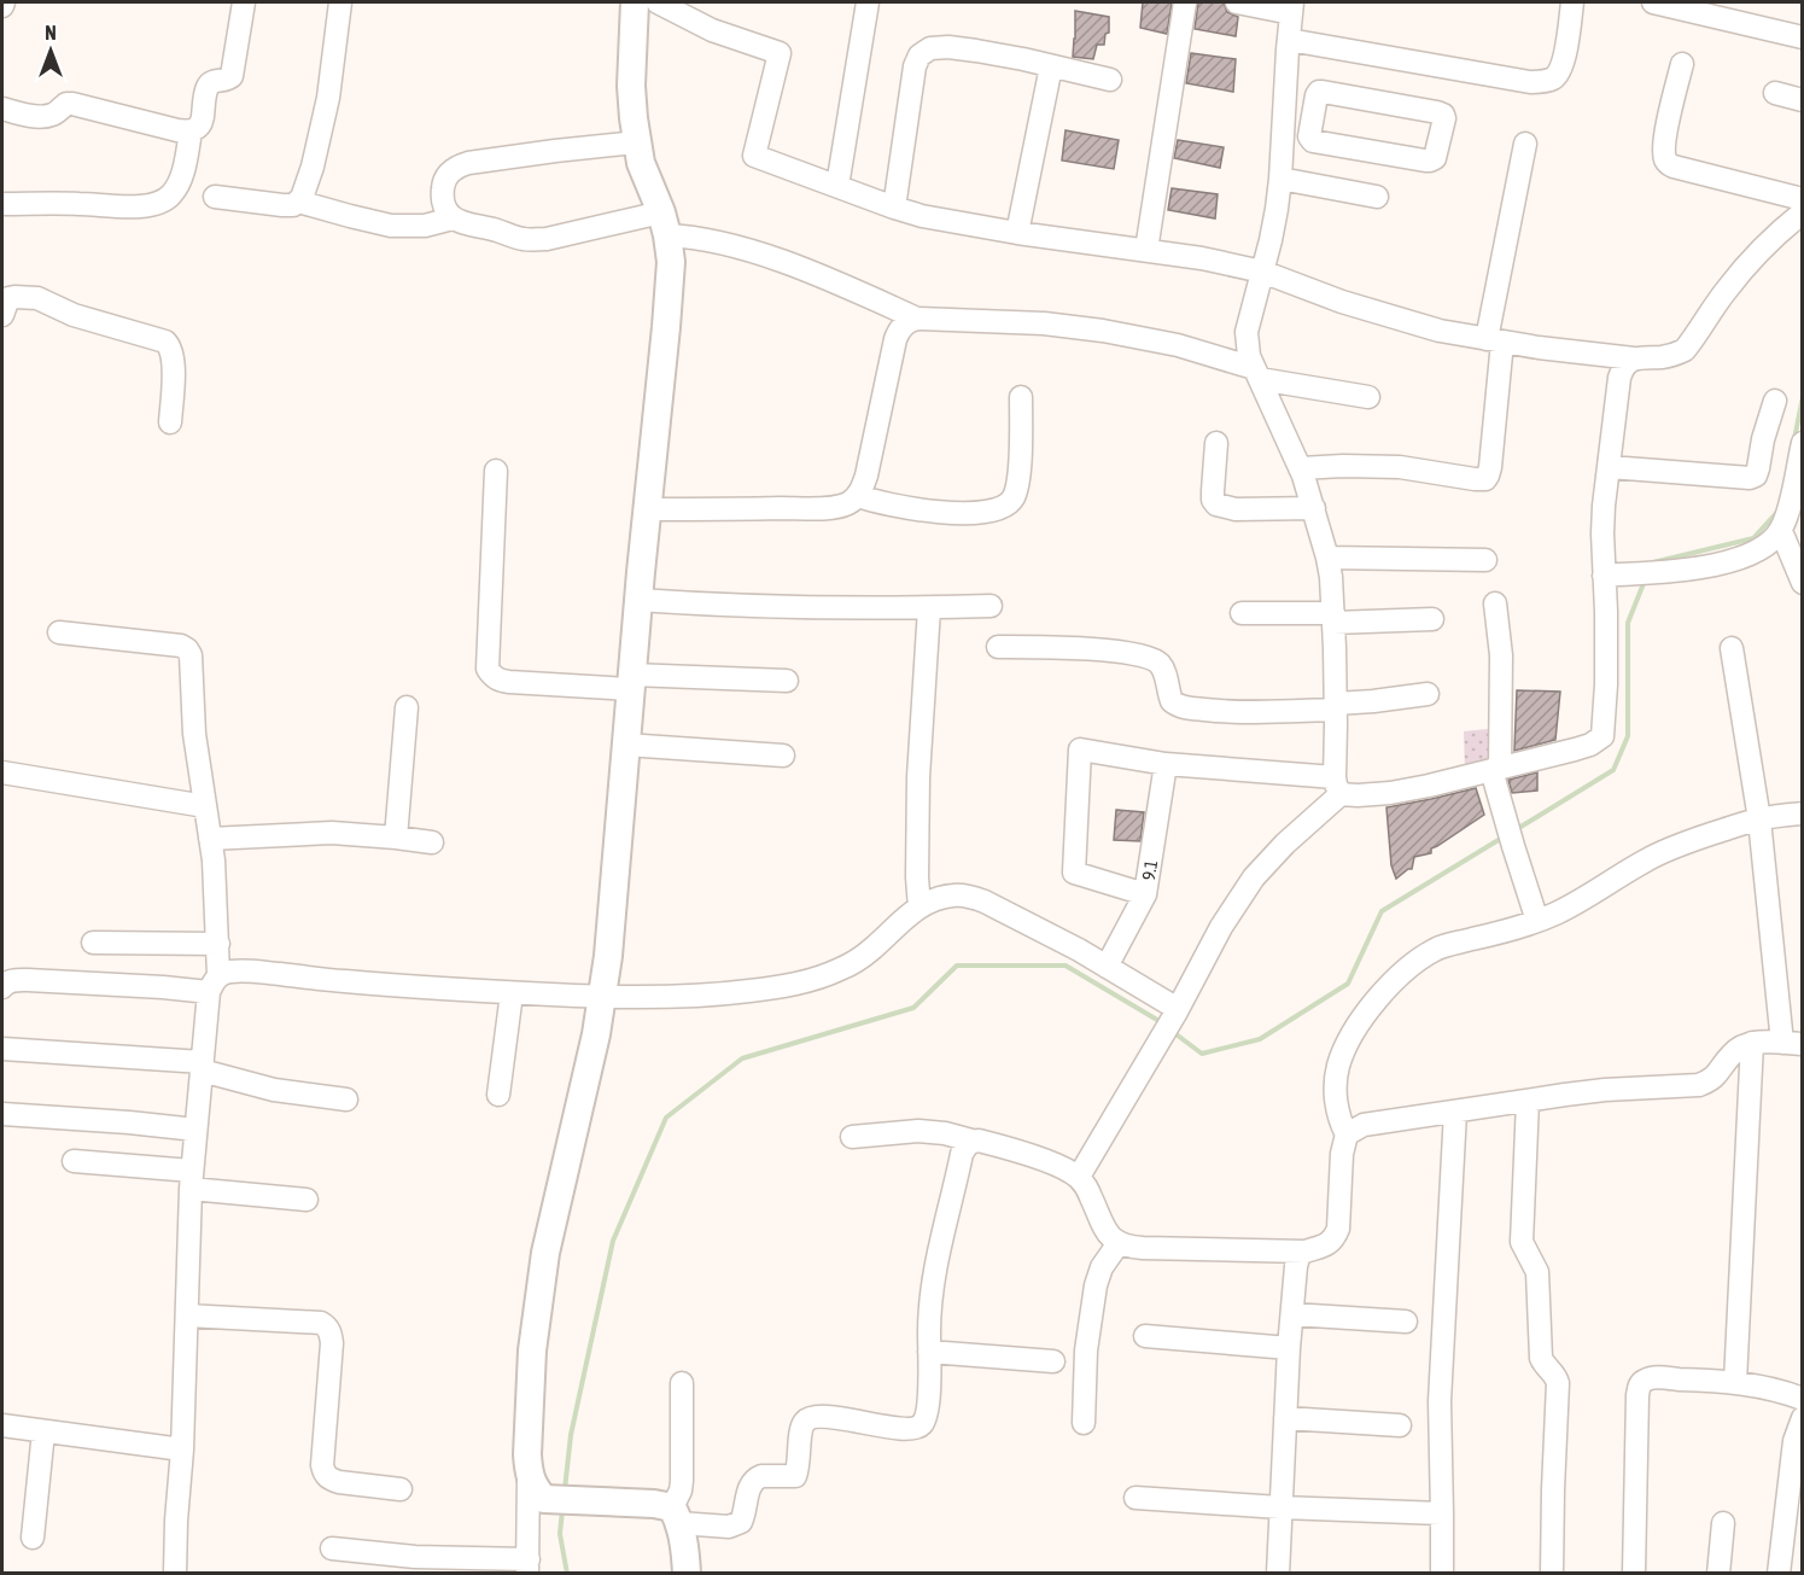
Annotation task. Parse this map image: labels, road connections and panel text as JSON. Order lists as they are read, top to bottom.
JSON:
{
  "streets": {
    "street": ["9.1"]
  },
  "north": "top"
}
